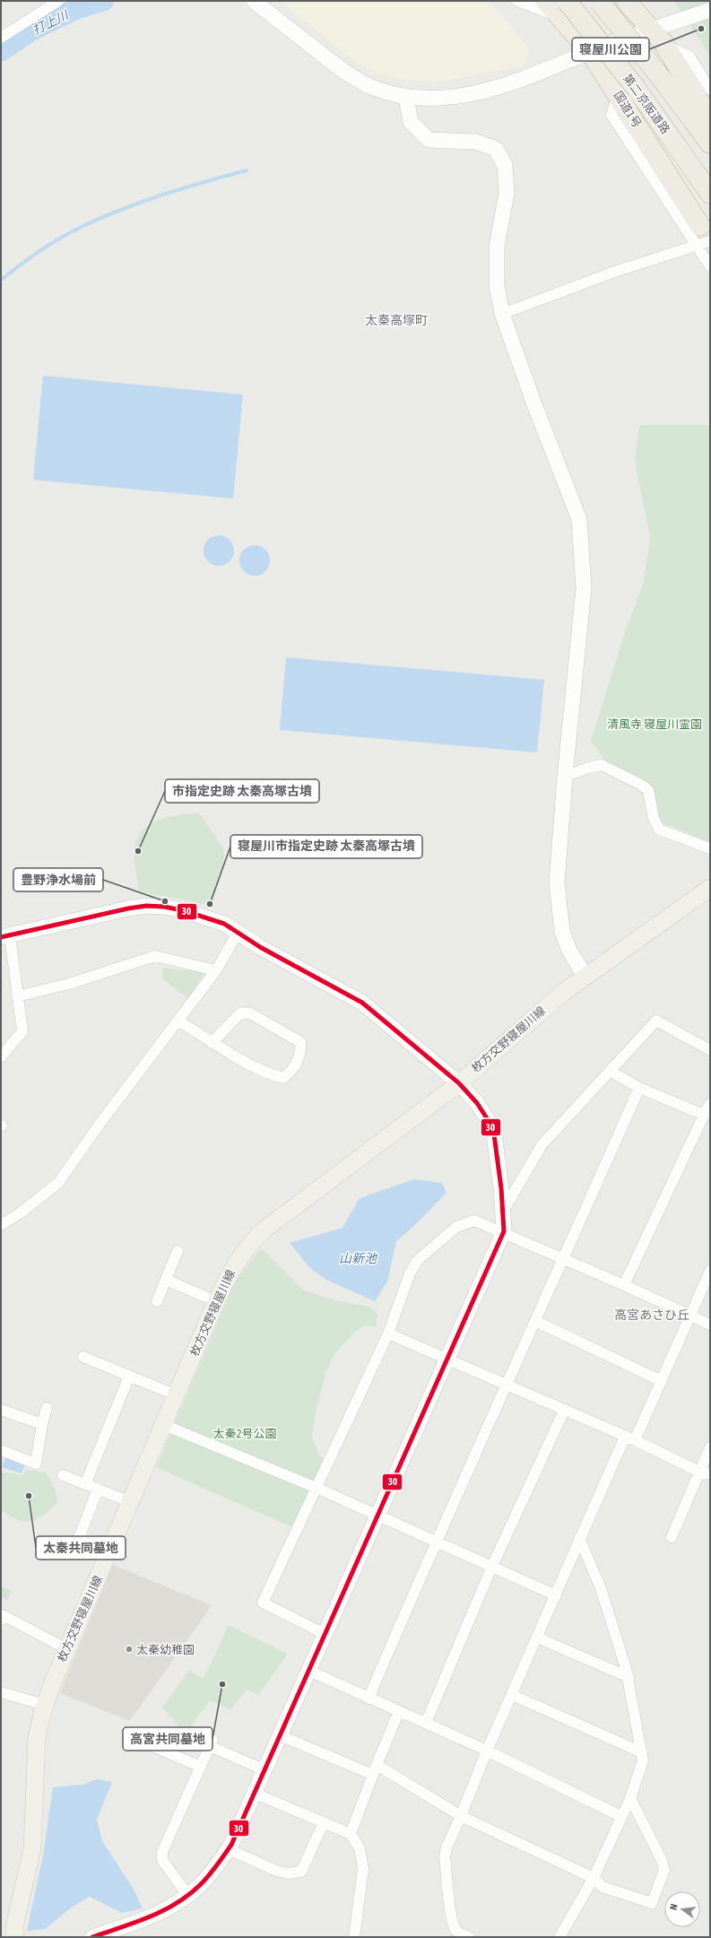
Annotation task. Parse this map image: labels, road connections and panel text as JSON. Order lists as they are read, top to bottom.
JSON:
{
  "streets": {
    "highway": ["第二京阪道路", "国道1号"],
    "main road": ["枚方交野寝屋川線"]
  },
  "crossings": [
    ["第二京阪道路", "国道1号"]
  ],
  "districts": ["太秦高塚町", "高宮あさひ丘"],
  "water": ["打上川", "山新池"],
  "parks": ["清風寺 寝屋川霊園", "太秦2号公園"],
  "places": [
    "寝屋川公園",
    "市指定史跡 太秦高塚古墳",
    "豊野浄水場前",
    "寝屋川市指定史跡 太秦高塚古墳",
    "太秦共同墓地",
    "太秦幼稚園",
    "高宮共同墓地"
  ],
  "lines": ["transit line 30"],
  "north": "left"
}
